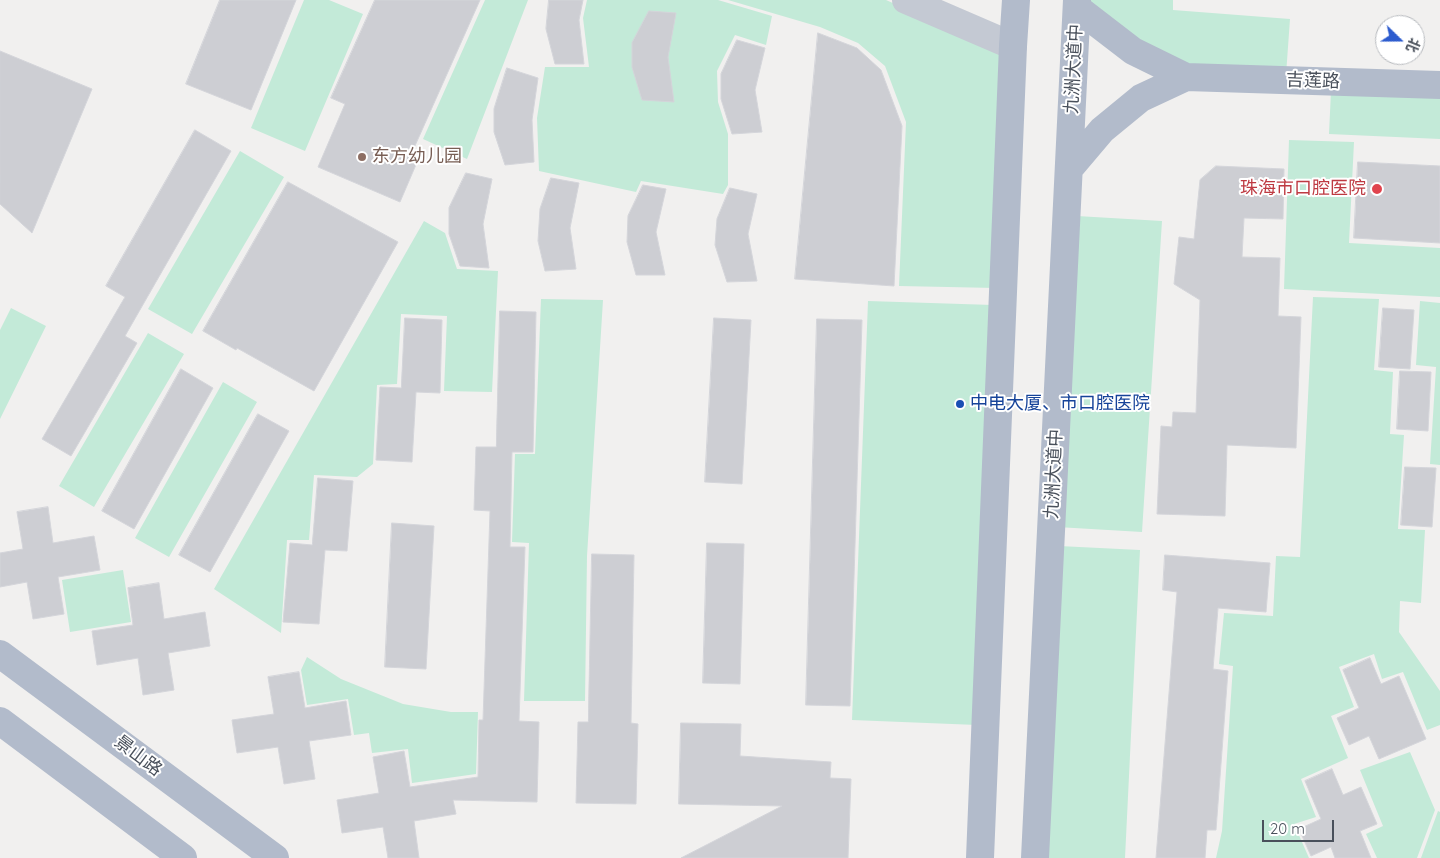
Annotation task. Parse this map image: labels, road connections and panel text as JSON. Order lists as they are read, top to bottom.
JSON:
{
  "streets": {
    "main road": ["九洲大道中", "吉莲路", "景山路"]
  },
  "places": ["东方幼儿园", "珠海市口腔医院", "中电大厦、市口腔医院"],
  "scale_bar": "20 m",
  "north": "right"
}
